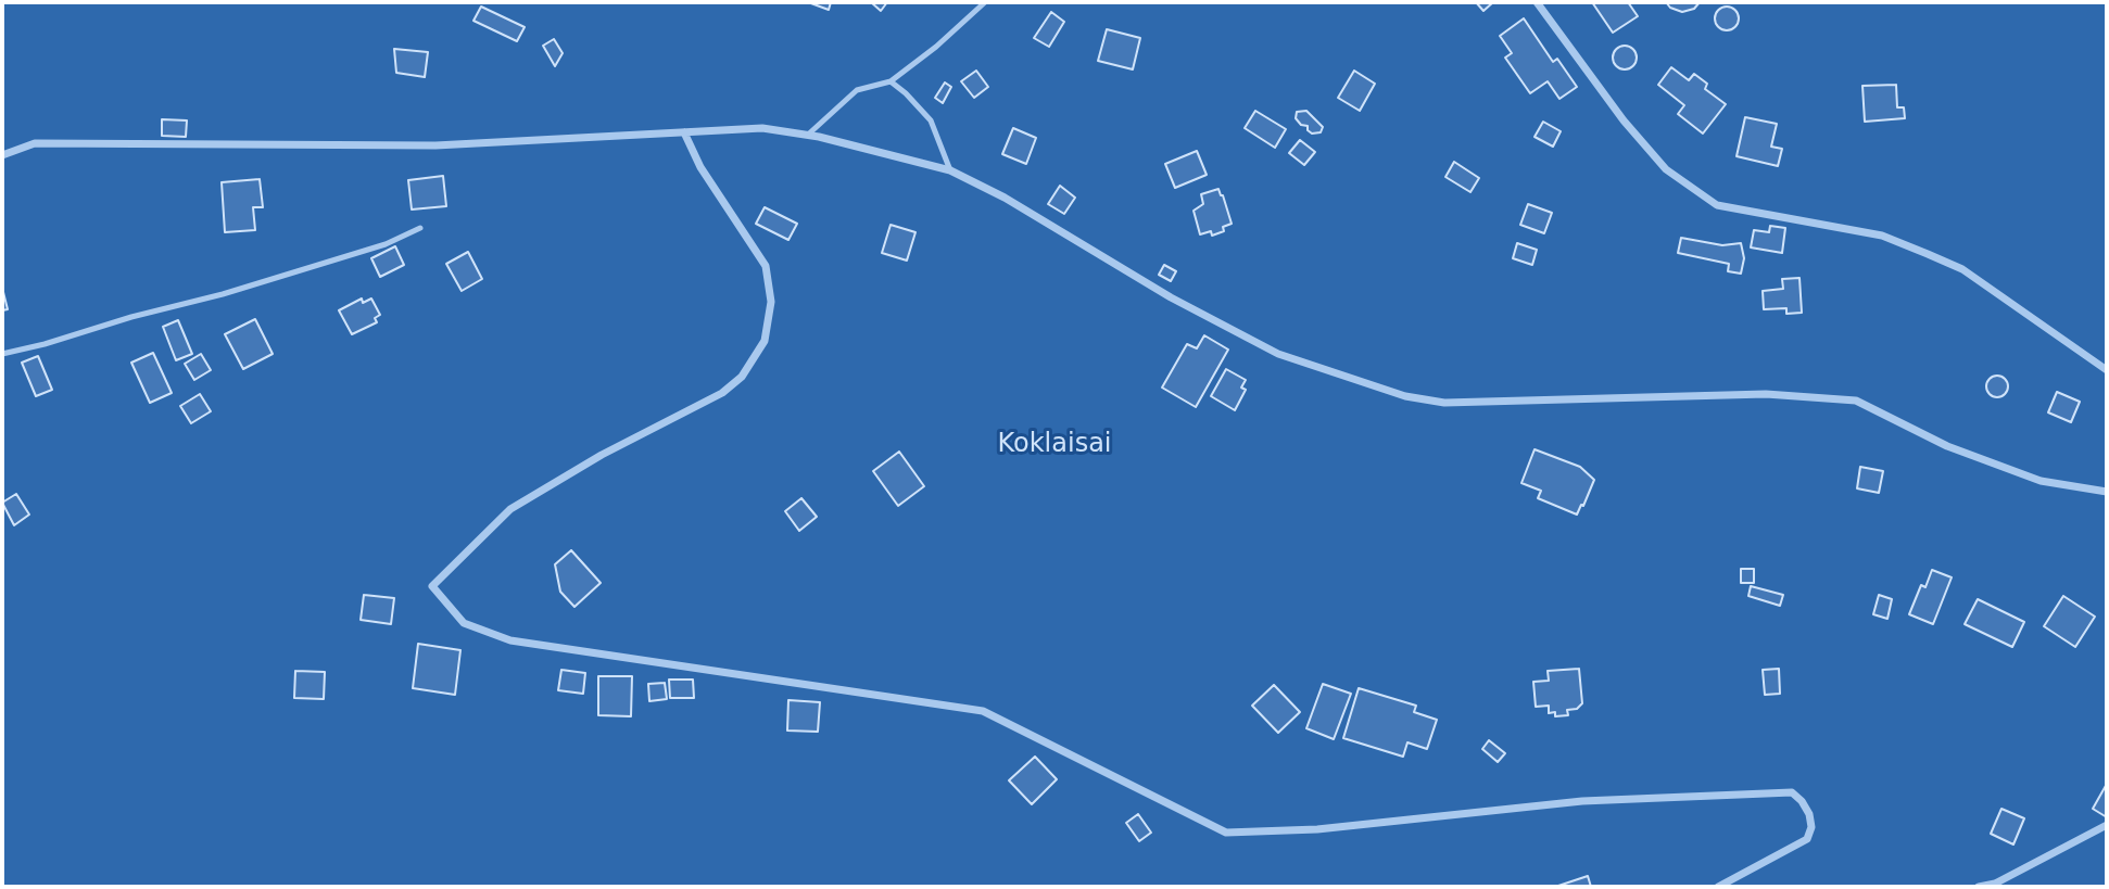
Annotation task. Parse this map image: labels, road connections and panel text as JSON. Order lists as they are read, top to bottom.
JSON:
{
  "parks": ["Koklaisai"]
}
